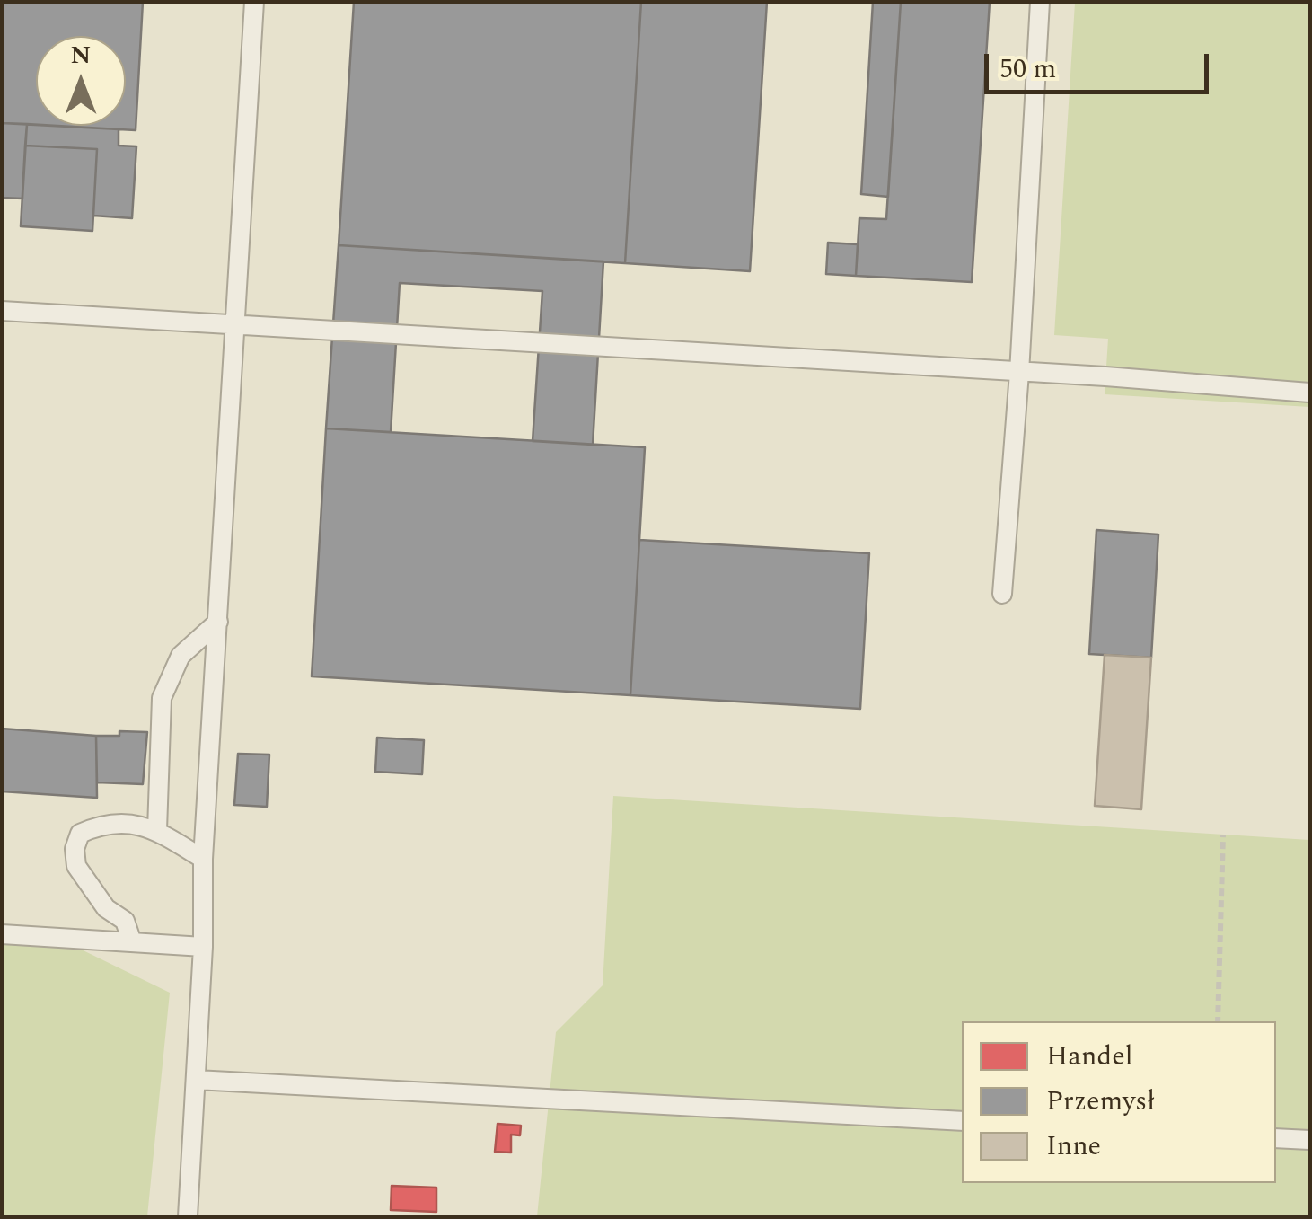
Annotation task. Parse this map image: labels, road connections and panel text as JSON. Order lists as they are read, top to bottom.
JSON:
{
  "legend": ["Handel", "Przemysł", "Inne"],
  "scale_bar": "50 m",
  "north": "top"
}
